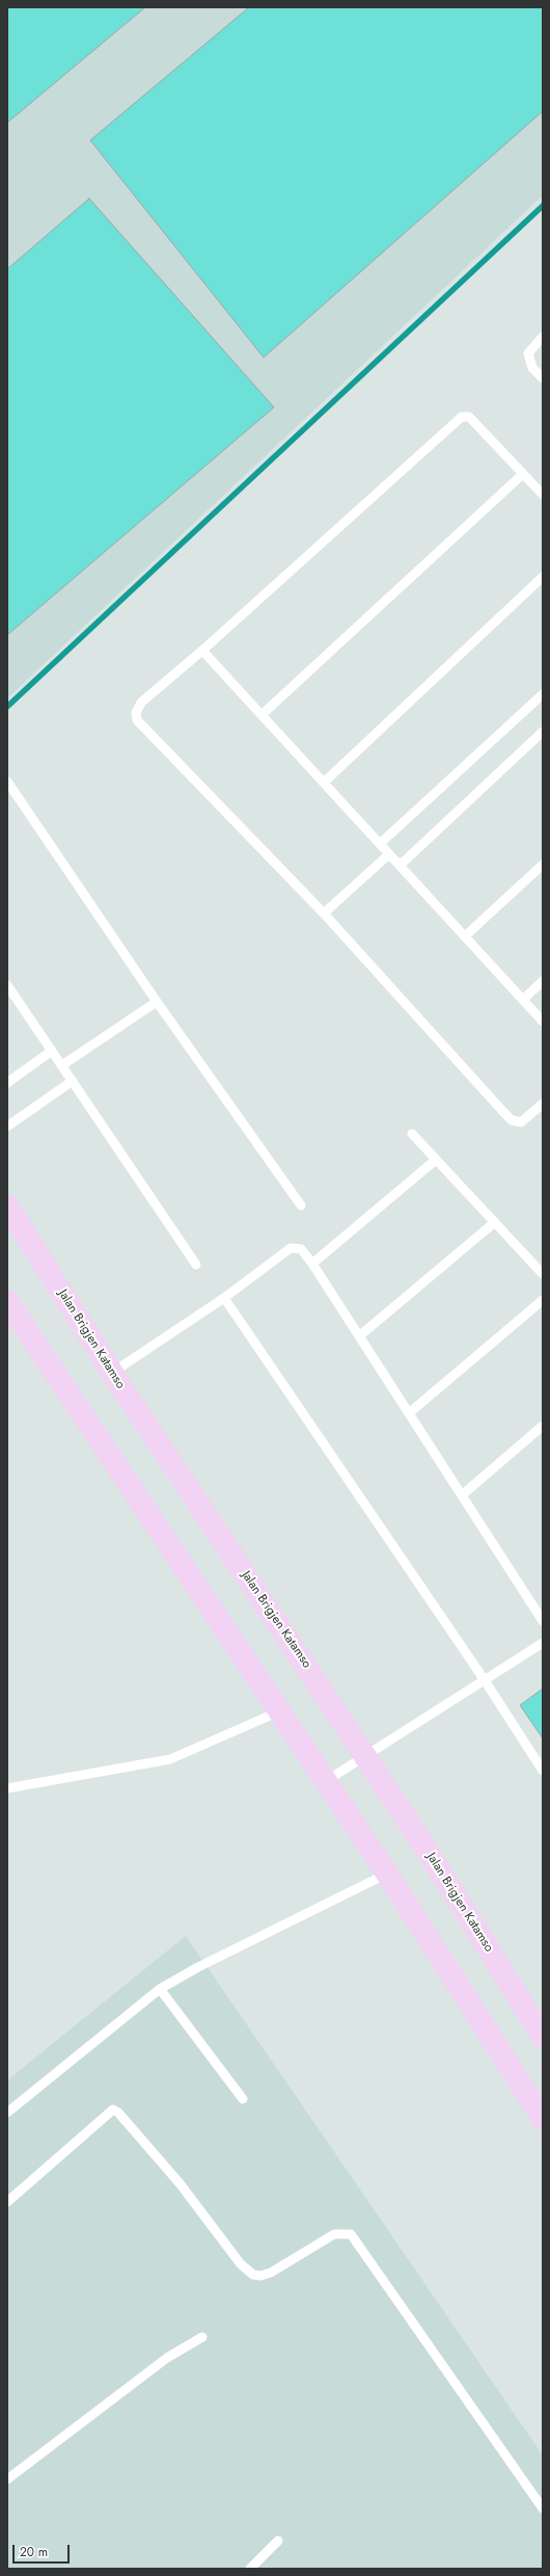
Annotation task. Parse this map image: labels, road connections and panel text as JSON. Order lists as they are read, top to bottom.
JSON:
{
  "streets": {
    "highway": ["Jalan Brigjen Katamso"]
  },
  "scale_bar": "20 m"
}
